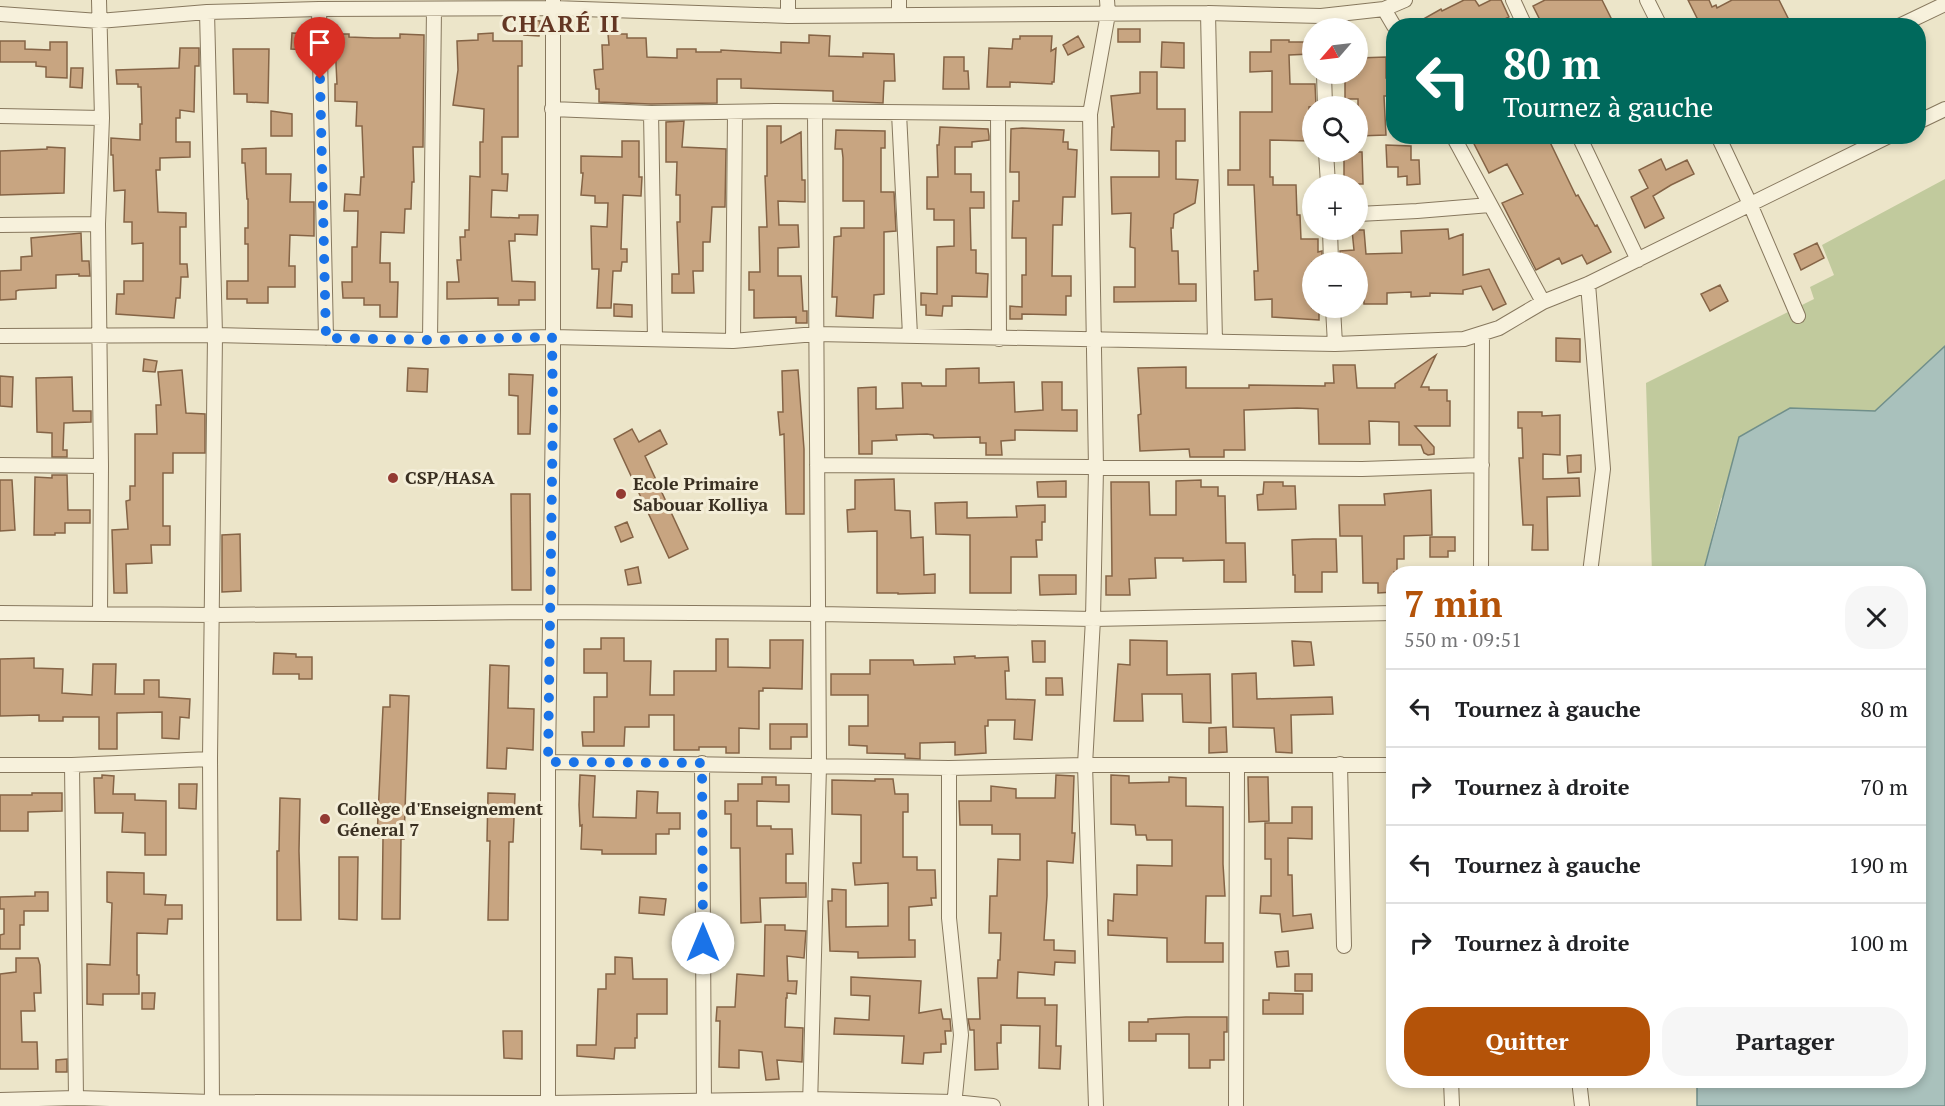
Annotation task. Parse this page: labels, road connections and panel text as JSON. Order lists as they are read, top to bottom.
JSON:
{
  "districts": ["CHARÉ II"],
  "places": ["CSP/HASA", "Ecole Primaire Sabouar Kolliya", "Collège d'Enseignement Géneral 7"],
  "north": "bottom left",
  "page": {
    "map_buttons": ["+", "−"],
    "turn": ["80 m", "Tournez à gauche"],
    "heading": ["7 min", "550 m · 09:51"],
    "list": [
      {
        "name": "Tournez à gauche",
        "value": "80 m"
      },
      {
        "name": "Tournez à droite",
        "value": "70 m"
      },
      {
        "name": "Tournez à gauche",
        "value": "190 m"
      },
      {
        "name": "Tournez à droite",
        "value": "100 m"
      }
    ],
    "buttons": ["Quitter", "Partager"]
  }
}
